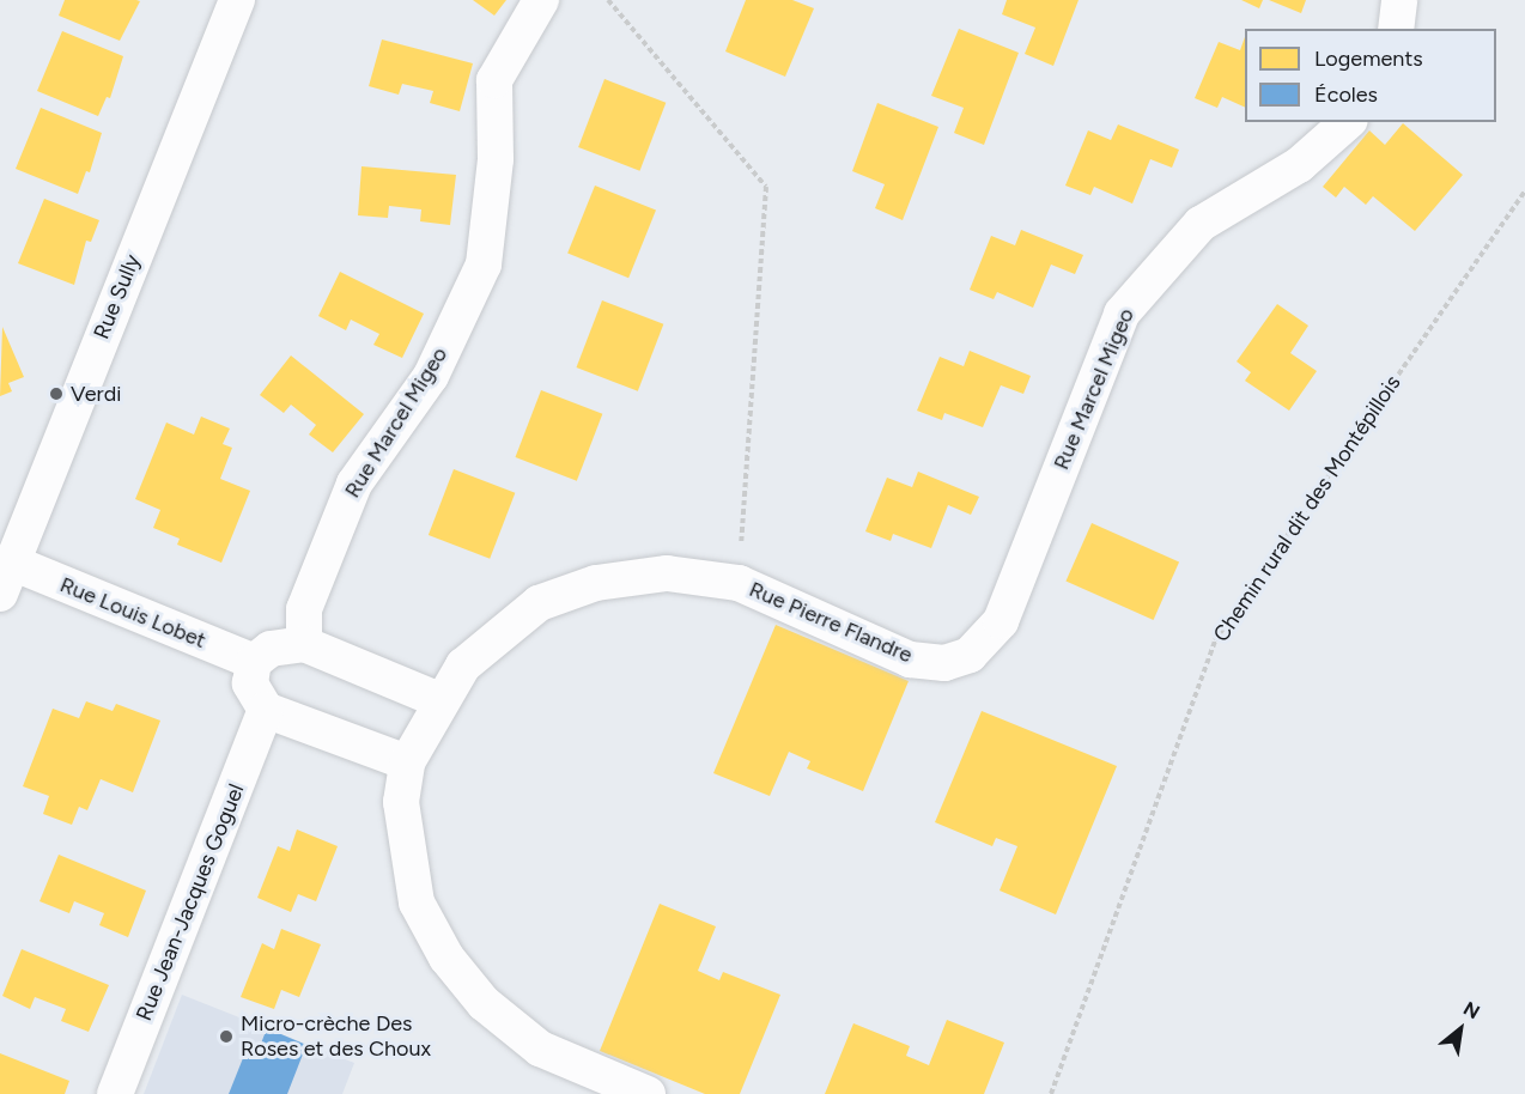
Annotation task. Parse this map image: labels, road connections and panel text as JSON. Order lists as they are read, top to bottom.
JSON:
{
  "streets": {
    "street": [
      "Rue Sully",
      "Rue Marcel Migeo",
      "Rue Louis Lobet",
      "Rue Pierre Flandre",
      "Rue Jean-Jacques Goguel"
    ],
    "path": ["Chemin rural dit des Montépillois"]
  },
  "crossings": [
    ["Rue Sully", "Rue Louis Lobet"],
    ["Rue Marcel Migeo", "Rue Pierre Flandre"]
  ],
  "places": ["Verdi", "Micro-crèche Des Roses et des Choux"],
  "legend": ["Logements", "Écoles"],
  "north": "top right"
}
